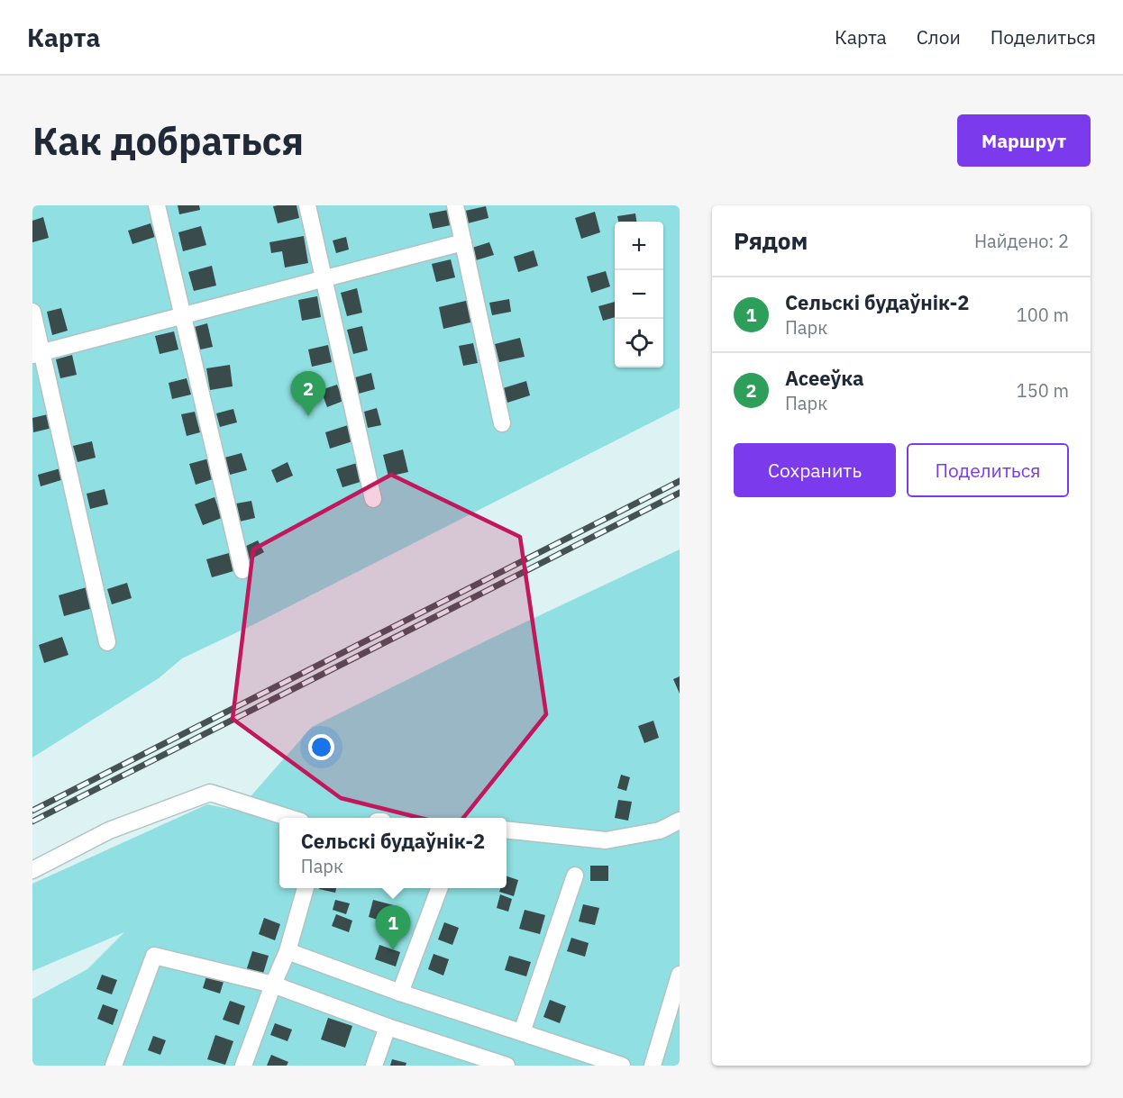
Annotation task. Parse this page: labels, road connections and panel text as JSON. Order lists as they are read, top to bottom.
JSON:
{
  "page": {
    "header": "Карта",
    "nav": ["Карта", "Слои", "Поделиться"],
    "buttons": [
      "Маршрут",
      ["Сохранить", "Поделиться"]
    ],
    "title": "Как добраться",
    "heading": ["Рядом", "Найдено: 2"],
    "map_buttons": ["+", "−"],
    "list": [
      {
        "mark": "1",
        "name": "Сельскі будаўнік-2",
        "note": "Парк",
        "value": "100 m"
      },
      {
        "mark": "2",
        "name": "Асееўка",
        "note": "Парк",
        "value": "150 m"
      }
    ],
    "pins": ["2", "1"],
    "popup": ["Сельскі будаўнік-2", "Парк"]
  }
}
